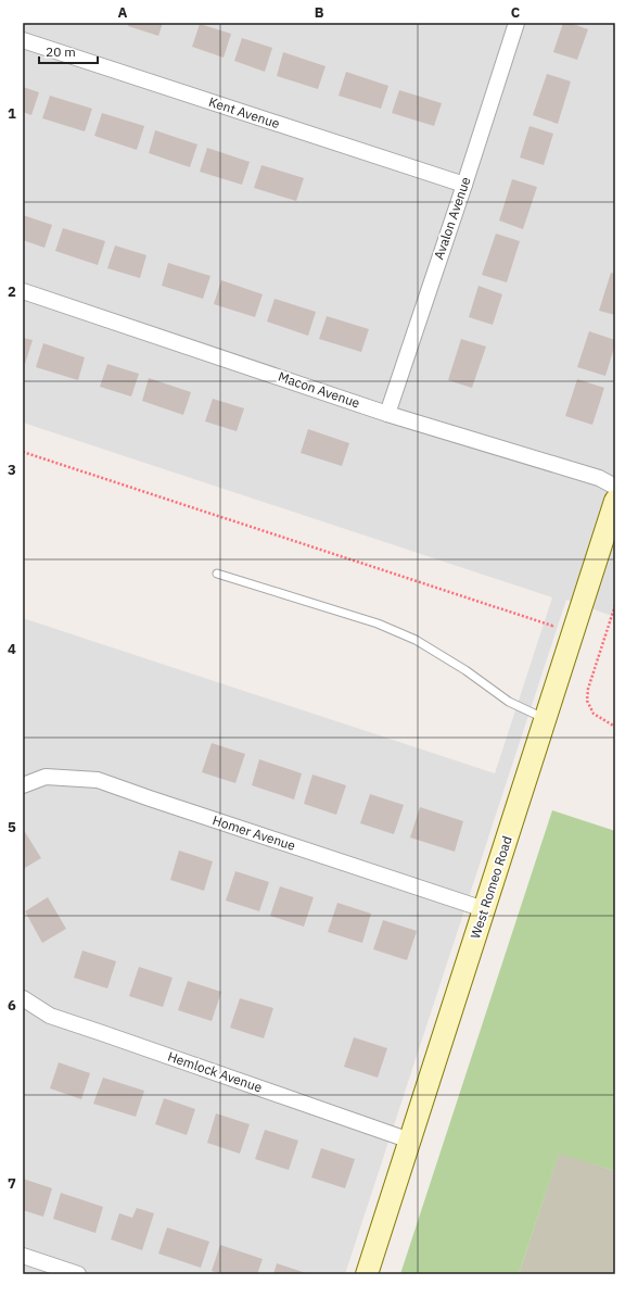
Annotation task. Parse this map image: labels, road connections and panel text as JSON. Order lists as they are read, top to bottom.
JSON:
{
  "streets": {
    "main road": ["West Romeo Road"],
    "street": [
      "Kent Avenue",
      "Avalon Avenue",
      "Macon Avenue",
      "Homer Avenue",
      "Hemlock Avenue"
    ]
  },
  "crossings": [
    ["Kent Avenue", "Avalon Avenue"],
    ["Avalon Avenue", "Macon Avenue"],
    ["Homer Avenue", "West Romeo Road"],
    ["West Romeo Road", "Hemlock Avenue"]
  ],
  "scale_bar": "20 m",
  "grid": {
    "columns": ["A", "B", "C"],
    "rows": [
      "1",
      "2",
      "3",
      "4",
      "5",
      "6",
      "7"
    ]
  }
}
